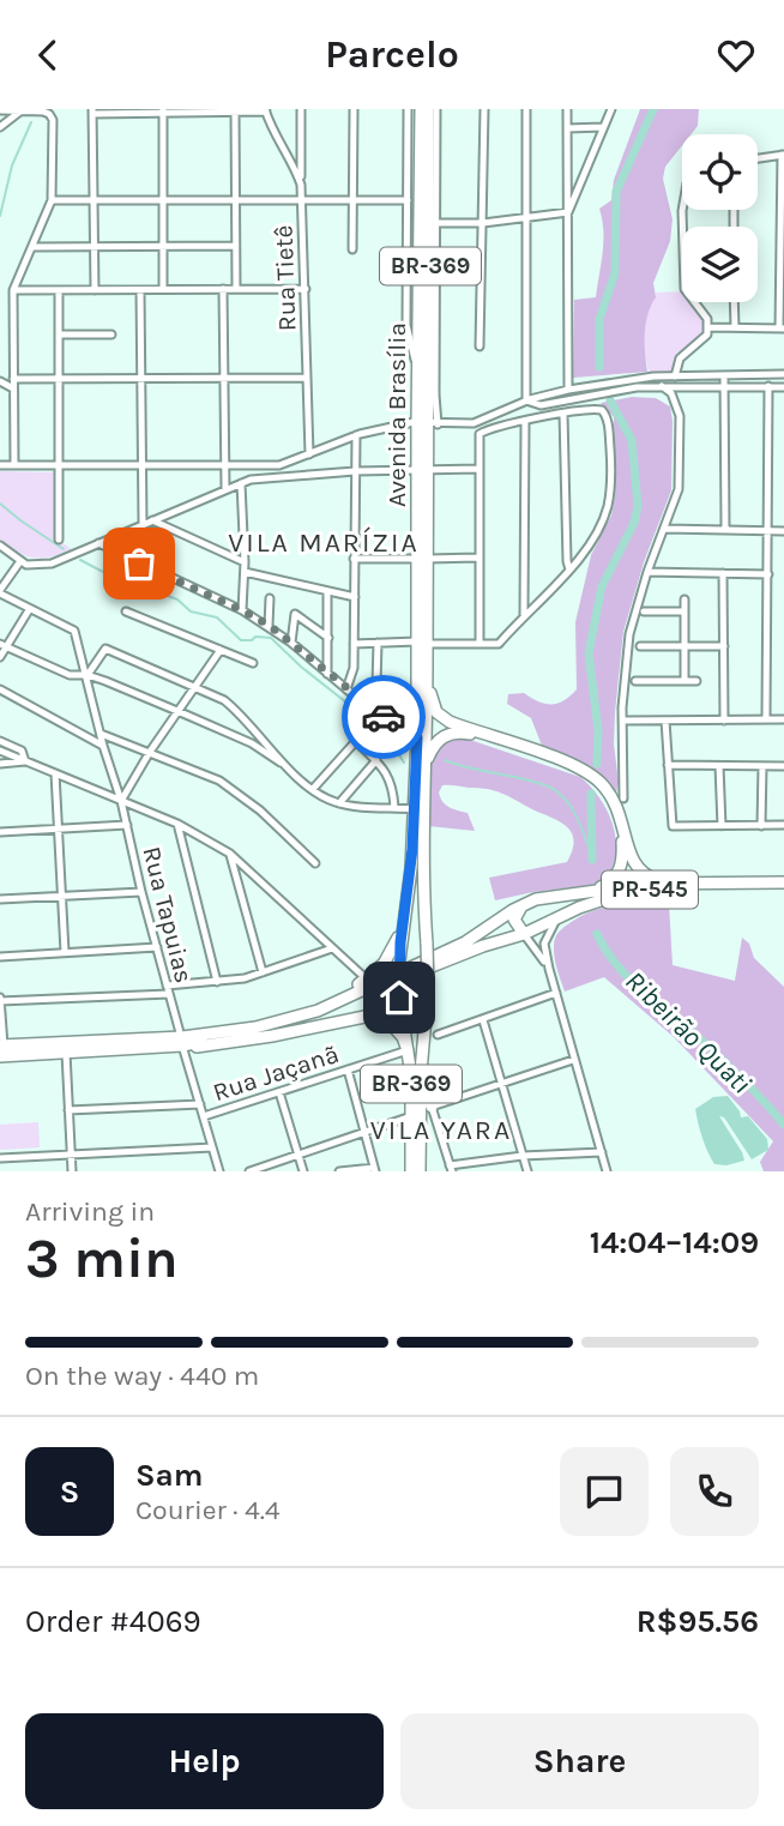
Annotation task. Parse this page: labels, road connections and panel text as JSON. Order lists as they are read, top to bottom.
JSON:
{
  "streets": {
    "highway": ["BR-369", "Avenida Brasília", "PR-545"],
    "street": ["Rua Tietê", "Rua Tapuias", "Rua Jaçanã"]
  },
  "crossings": [
    ["Avenida Brasília", "Rua Jaçanã"],
    ["Rua Tapuias", "Rua Jaçanã"]
  ],
  "districts": ["VILA MARÍZIA", "VILA YARA"],
  "water": ["Ribeirão Quati"],
  "page": {
    "header": "Parcelo",
    "heading": ["3 min", "Arriving in", "14:04–14:09"],
    "panel": [
      "Sam",
      "Courier · 4.4",
      "Order #4069",
      "R$95.56"
    ],
    "bar": "On the way · 440 m",
    "round": "S",
    "buttons": ["Help", "Share"]
  }
}
